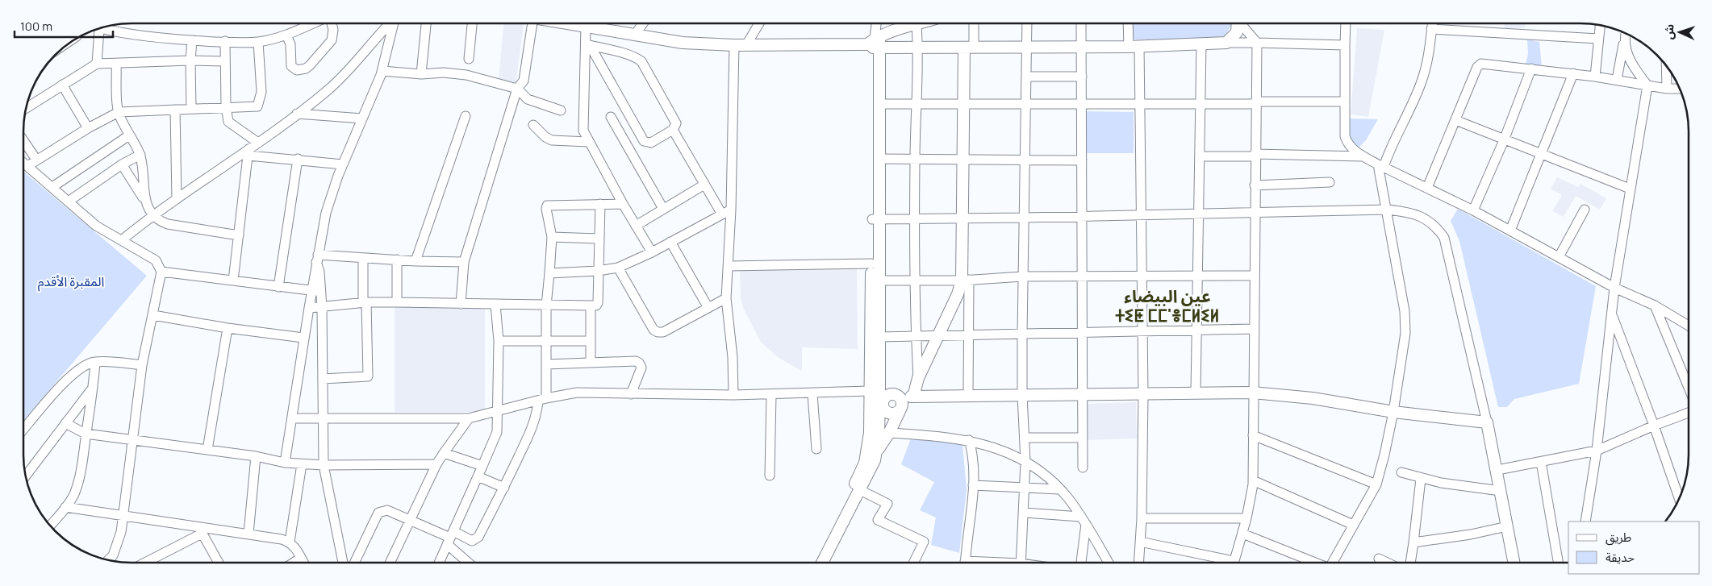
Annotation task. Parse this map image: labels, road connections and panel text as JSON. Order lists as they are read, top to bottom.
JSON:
{
  "districts": ["عين البيضاء ⵜⵉⵟ ⵎⵎ'ⴻⵎⵍⵉⵍ"],
  "parks": ["المقبرة الأقدم"],
  "legend": ["طريق", "حديقة"],
  "scale_bar": "100 m",
  "north": "left"
}
